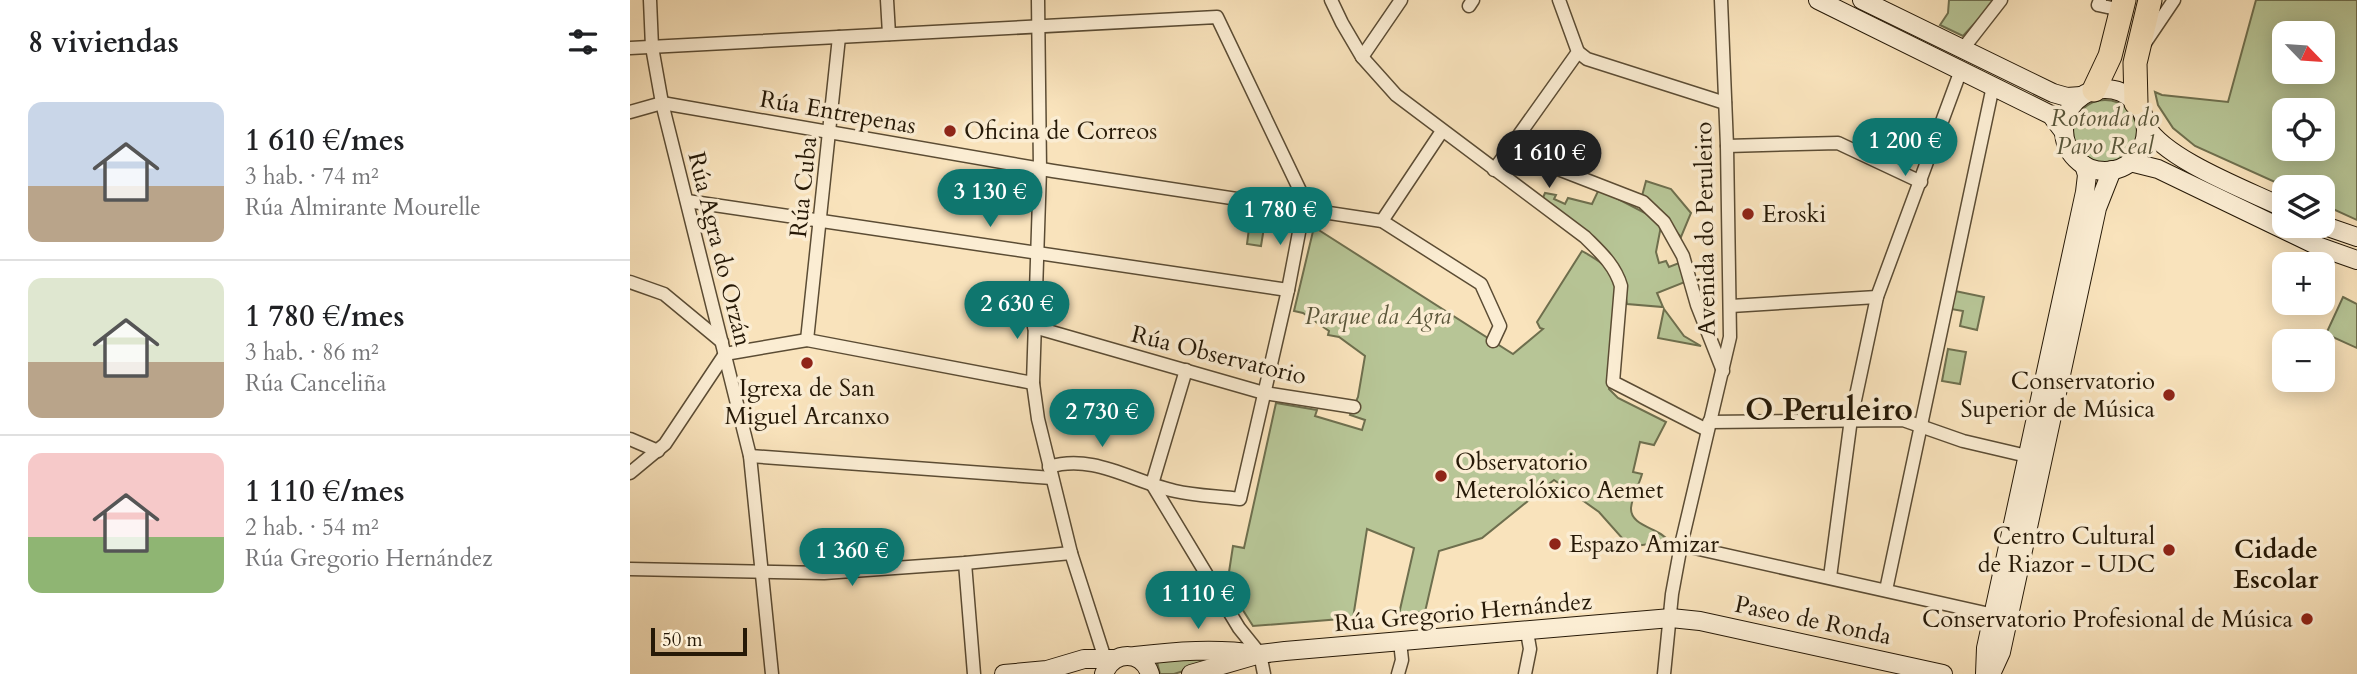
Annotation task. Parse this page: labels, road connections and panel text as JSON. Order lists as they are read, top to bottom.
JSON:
{
  "streets": {
    "main road": ["Rúa Gregorio Hernández", "Paseo de Ronda"],
    "street": [
      "Rúa Entrepenas",
      "Rúa Cuba",
      "Avenida do Peruleiro",
      "Rúa Agra do Orzán",
      "Rúa Observatorio"
    ]
  },
  "crossings": [
    ["Rúa Entrepenas", "Rúa Cuba"],
    ["Rúa Entrepenas", "Rúa Agra do Orzán"],
    ["Avenida do Peruleiro", "Rúa Gregorio Hernández"],
    ["Avenida do Peruleiro", "Paseo de Ronda"],
    ["Rúa Gregorio Hernández", "Paseo de Ronda"]
  ],
  "districts": ["O Peruleiro", "Cidade Escolar"],
  "parks": ["Rotonda do Pavo Real", "Parque da Agra"],
  "places": [
    "Oficina de Correos",
    "Eroski",
    "Igrexa de San Miguel Arcanxo",
    "Conservatorio Superior de Música",
    "Observatorio Meterolóxico Aemet",
    "Espazo Amizar",
    "Centro Cultural de Riazor - UDC",
    "Conservatorio Profesional de Música"
  ],
  "scale_bar": "50 m",
  "north": "bottom right",
  "page": {
    "heading": "8 viviendas",
    "map_buttons": ["+", "−"],
    "list": [
      {
        "name": "1 610 €/mes",
        "note": "3 hab. · 74 m² · Rúa Almirante Mourelle"
      },
      {
        "name": "1 780 €/mes",
        "note": "3 hab. · 86 m² · Rúa Canceliña"
      },
      {
        "name": "1 110 €/mes",
        "note": "2 hab. · 54 m² · Rúa Gregorio Hernández"
      }
    ],
    "price": [
      "1 200 €",
      "1 610 €",
      "3 130 €",
      "1 780 €",
      "2 630 €",
      "2 730 €",
      "1 360 €",
      "1 110 €"
    ],
    "scale": "50 m"
  }
}
